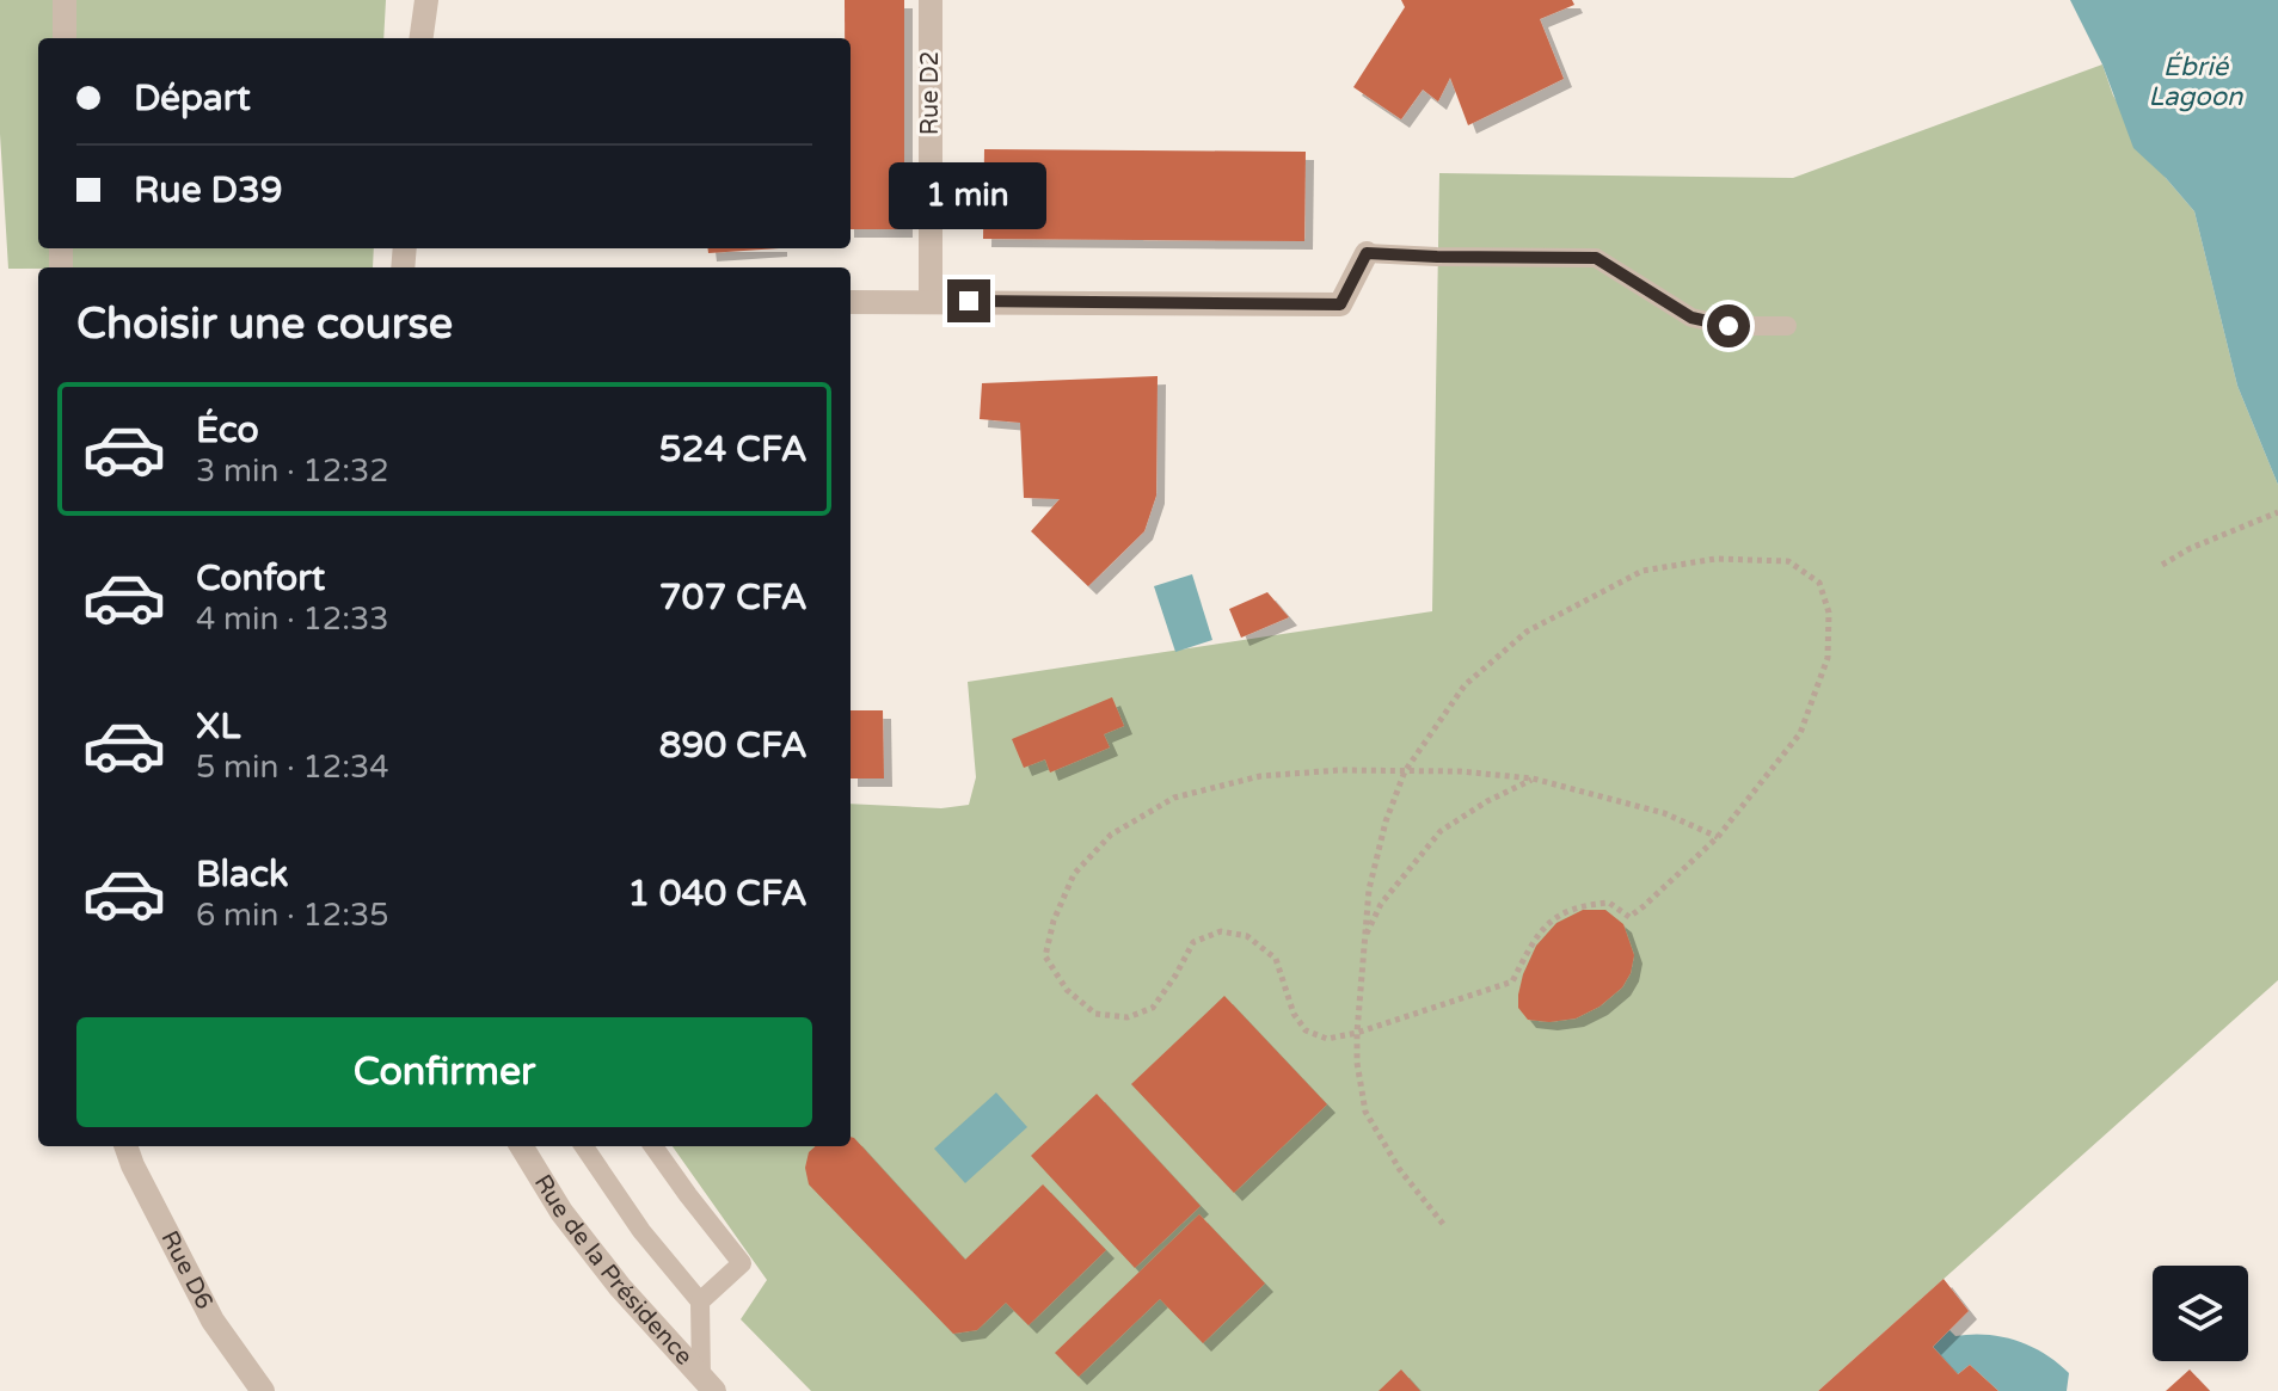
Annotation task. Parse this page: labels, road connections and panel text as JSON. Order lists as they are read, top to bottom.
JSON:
{
  "streets": {
    "street": ["Rue D2", "Rue de la Présidence", "Rue D6"]
  },
  "water": ["Ébrié Lagoon"],
  "page": {
    "banner": ["Départ", "Rue D39"],
    "bubble": "1 min",
    "heading": "Choisir une course",
    "list": [
      {
        "name": "Éco",
        "note": "3 min · 12:32",
        "value": "524 CFA"
      },
      {
        "name": "Confort",
        "note": "4 min · 12:33",
        "value": "707 CFA"
      },
      {
        "name": "XL",
        "note": "5 min · 12:34",
        "value": "890 CFA"
      },
      {
        "name": "Black",
        "note": "6 min · 12:35",
        "value": "1 040 CFA"
      }
    ],
    "buttons": "Confirmer"
  }
}
